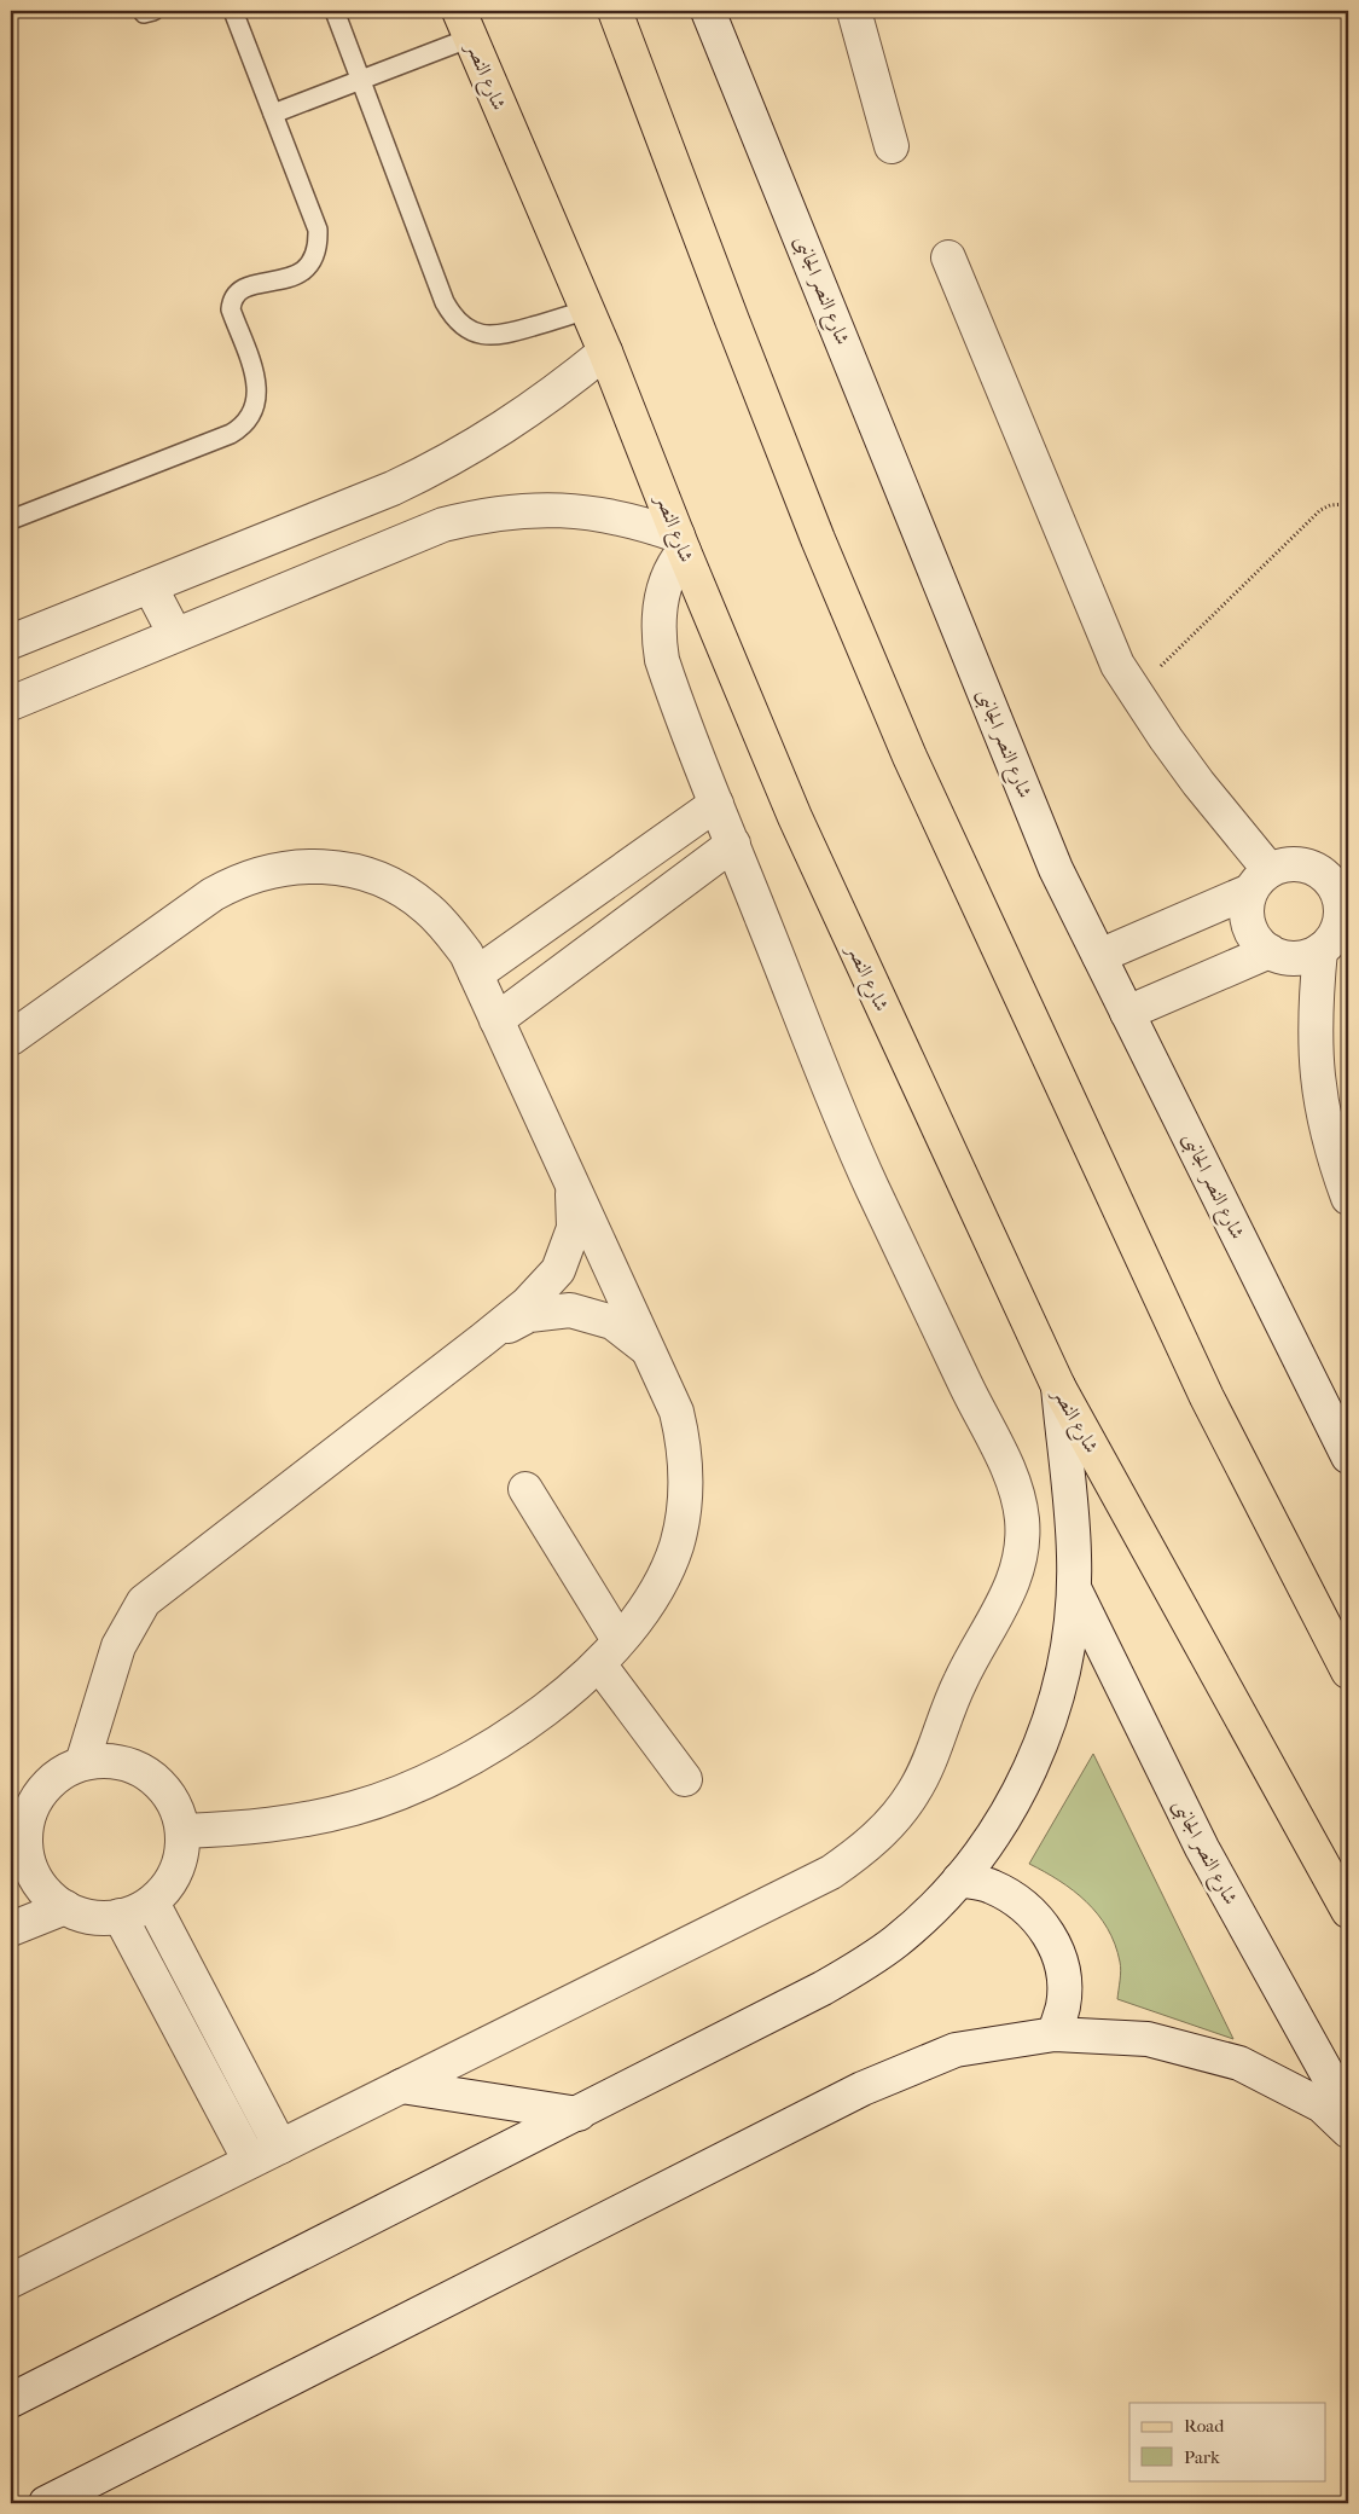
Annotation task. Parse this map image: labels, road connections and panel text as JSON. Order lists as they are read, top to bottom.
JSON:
{
  "streets": {
    "main road": ["شارع النصر"],
    "street": ["شارع النصر الجانبى"]
  },
  "legend": ["Road", "Park"]
}
